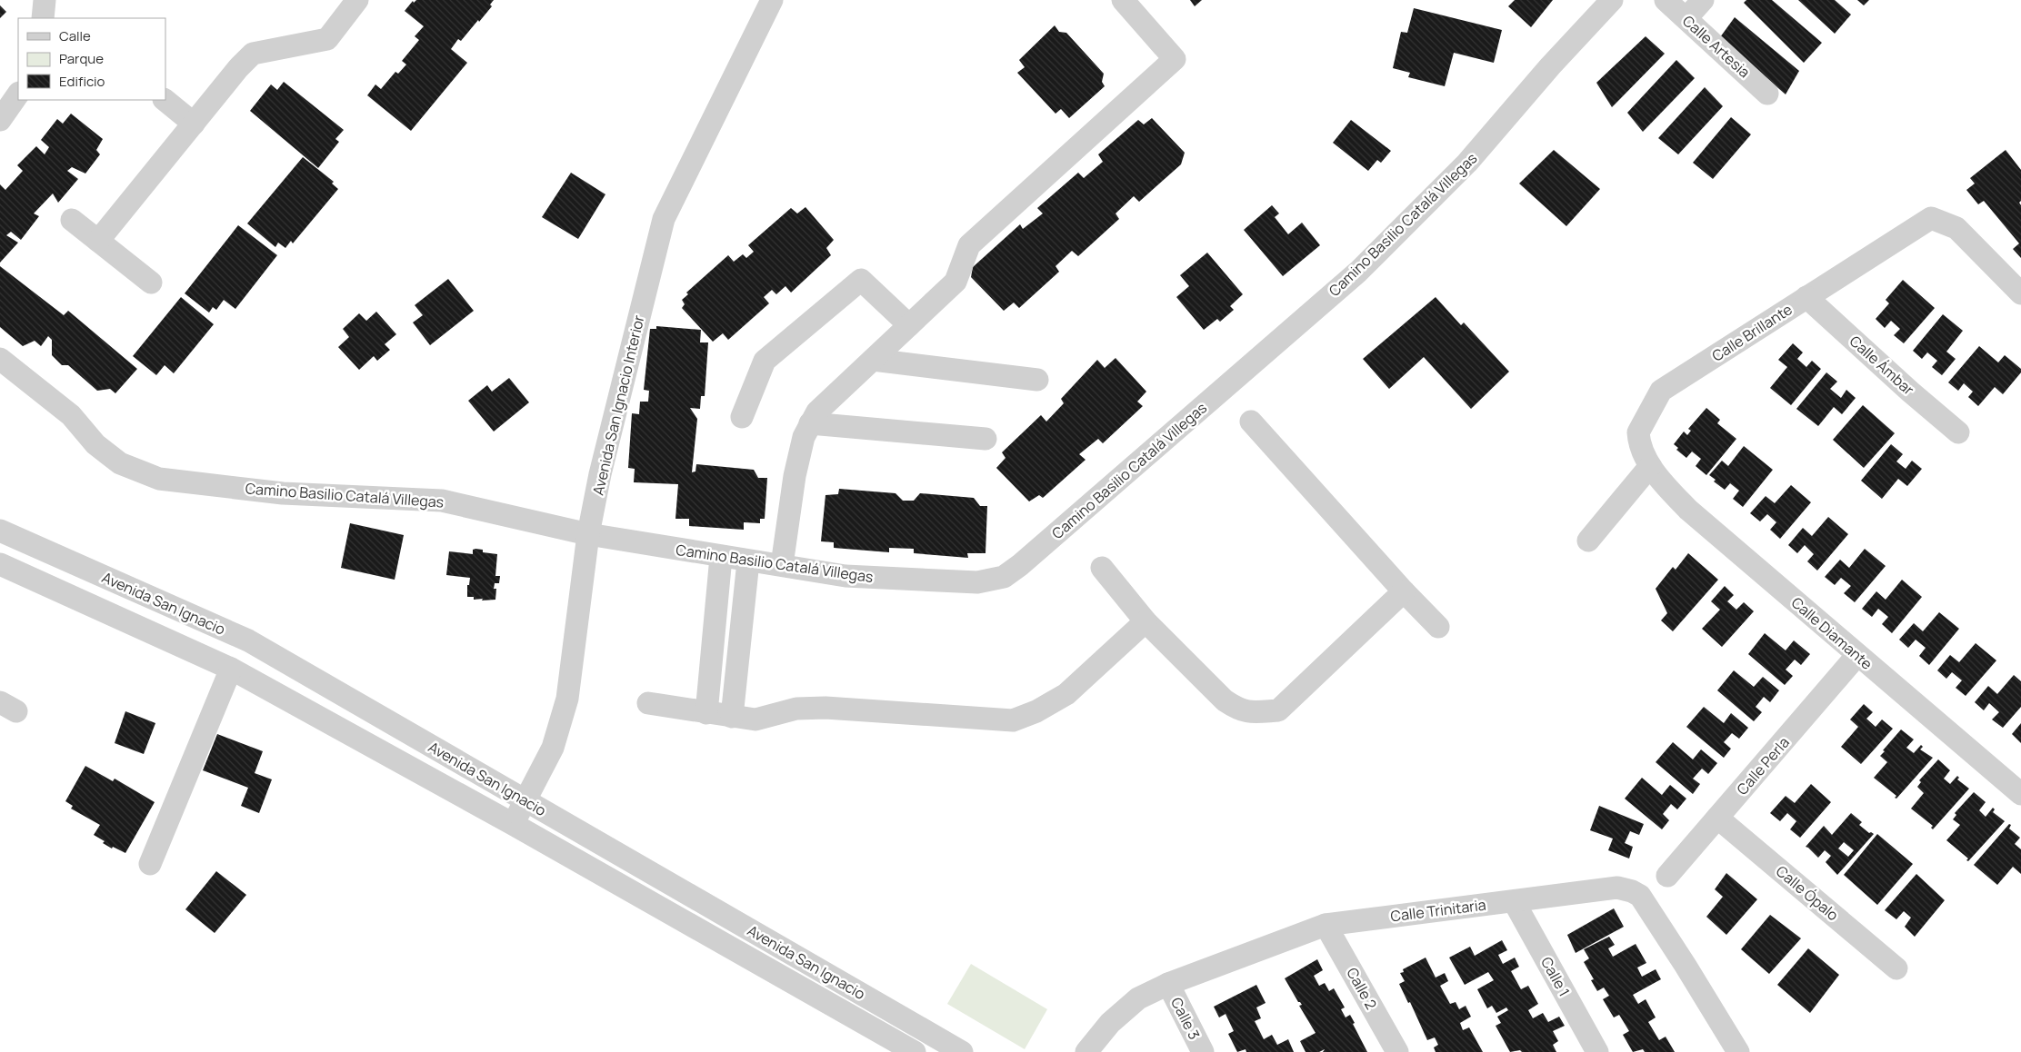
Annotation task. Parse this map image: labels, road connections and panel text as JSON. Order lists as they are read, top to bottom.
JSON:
{
  "streets": {
    "street": [
      "Calle Artesia",
      "Camino Basilio Catalá Villegas",
      "Calle Brillante",
      "Calle Ámbar",
      "Avenida San Ignacio Interior",
      "Avenida San Ignacio",
      "Calle Diamante",
      "Calle Perla",
      "Calle Ópalo",
      "Calle Trinitaria",
      "Calle 1",
      "Calle 2",
      "Calle 3"
    ]
  },
  "crossings": [
    ["Camino Basilio Catalá Villegas", "Avenida San Ignacio Interior"],
    ["Calle Brillante", "Calle Ámbar"],
    ["Calle Brillante", "Calle Diamante"],
    ["Avenida San Ignacio Interior", "Avenida San Ignacio"],
    ["Calle Diamante", "Calle Perla"],
    ["Calle Perla", "Calle Ópalo"],
    ["Calle Trinitaria", "Calle 1"],
    ["Calle Trinitaria", "Calle 2"],
    ["Calle Trinitaria", "Calle 3"]
  ],
  "legend": ["Calle", "Parque", "Edificio"]
}
